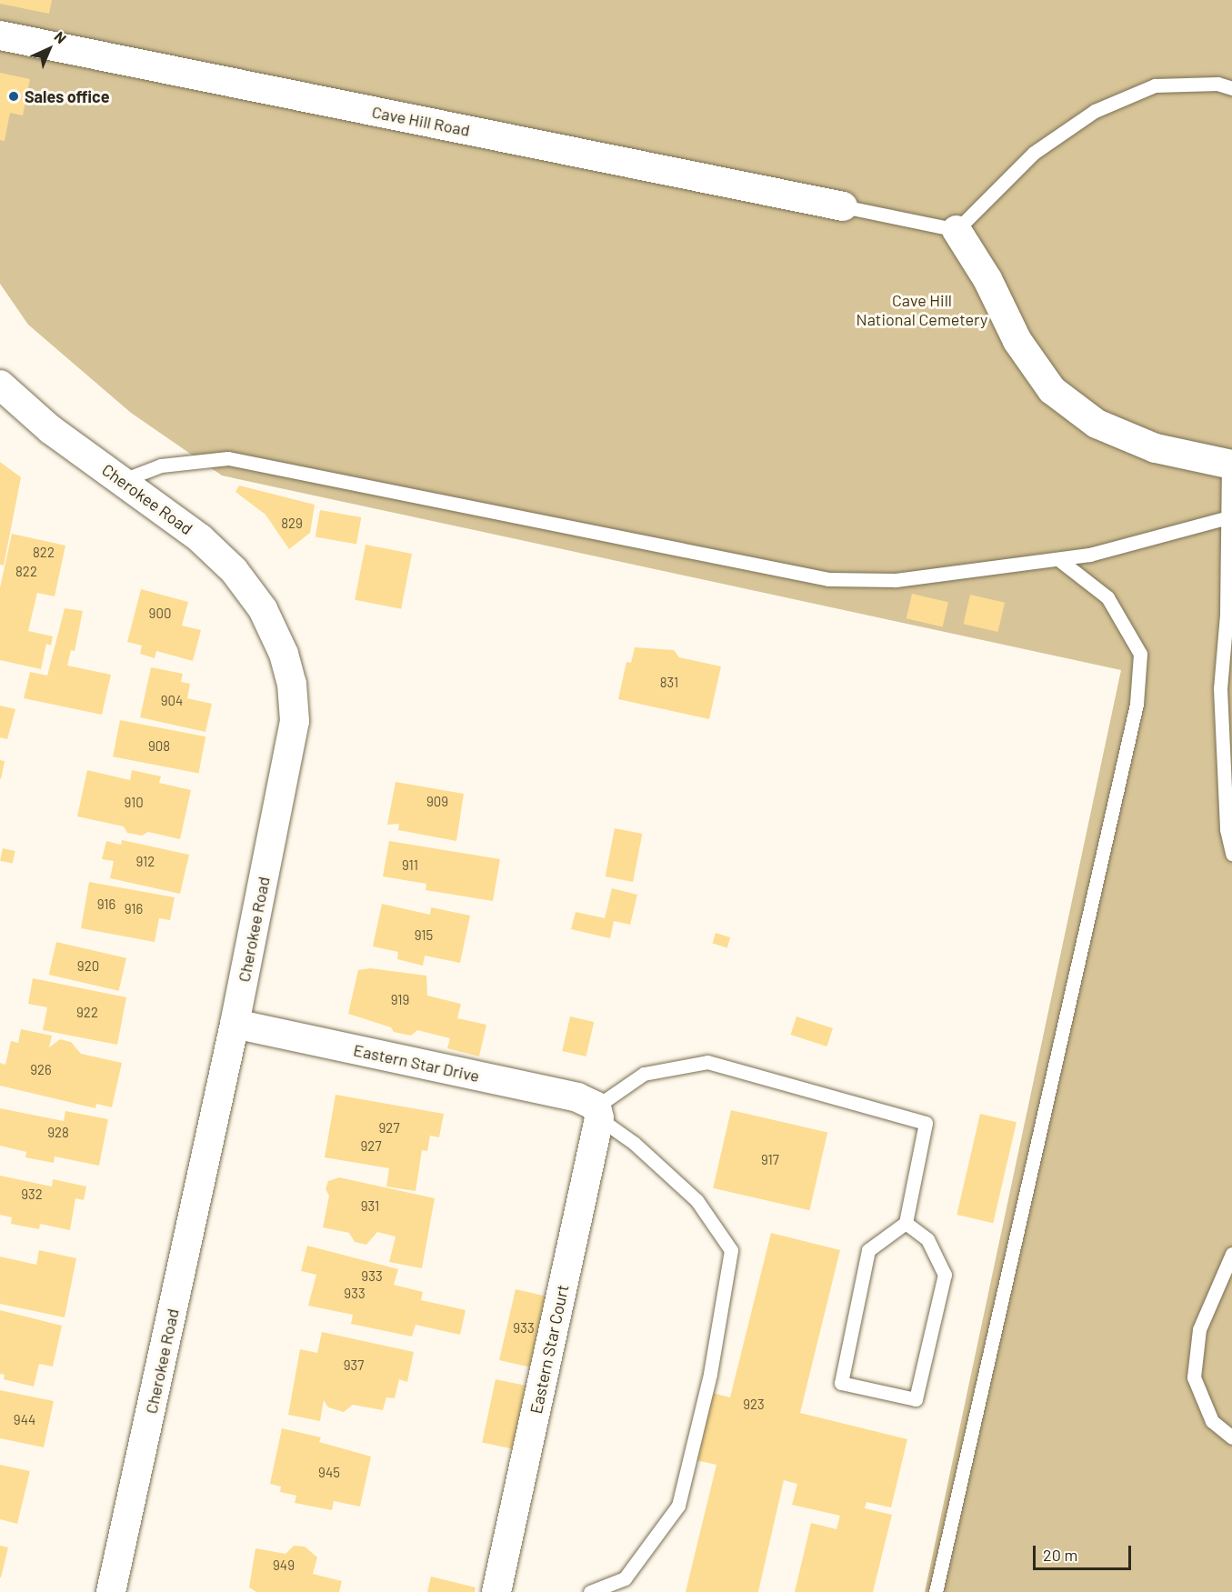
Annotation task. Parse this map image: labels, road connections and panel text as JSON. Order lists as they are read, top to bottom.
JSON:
{
  "streets": {
    "street": [
      "Cave Hill Road",
      "Cherokee Road",
      "Eastern Star Drive",
      "Eastern Star Court"
    ]
  },
  "crossings": [
    ["Cherokee Road", "Eastern Star Drive"],
    ["Eastern Star Drive", "Eastern Star Court"]
  ],
  "parks": ["Cave Hill National Cemetery"],
  "places": ["Sales office"],
  "house_numbers": [
    "829",
    "822",
    "822",
    "900",
    "831",
    "904",
    "908",
    "909",
    "910",
    "912",
    "911",
    "916",
    "916",
    "915",
    "920",
    "919",
    "922",
    "926",
    "927",
    "928",
    "927",
    "917",
    "932",
    "931",
    "933",
    "933",
    "933",
    "937",
    "923",
    "944",
    "945",
    "949"
  ],
  "scale_bar": "20 m",
  "north": "top right"
}
